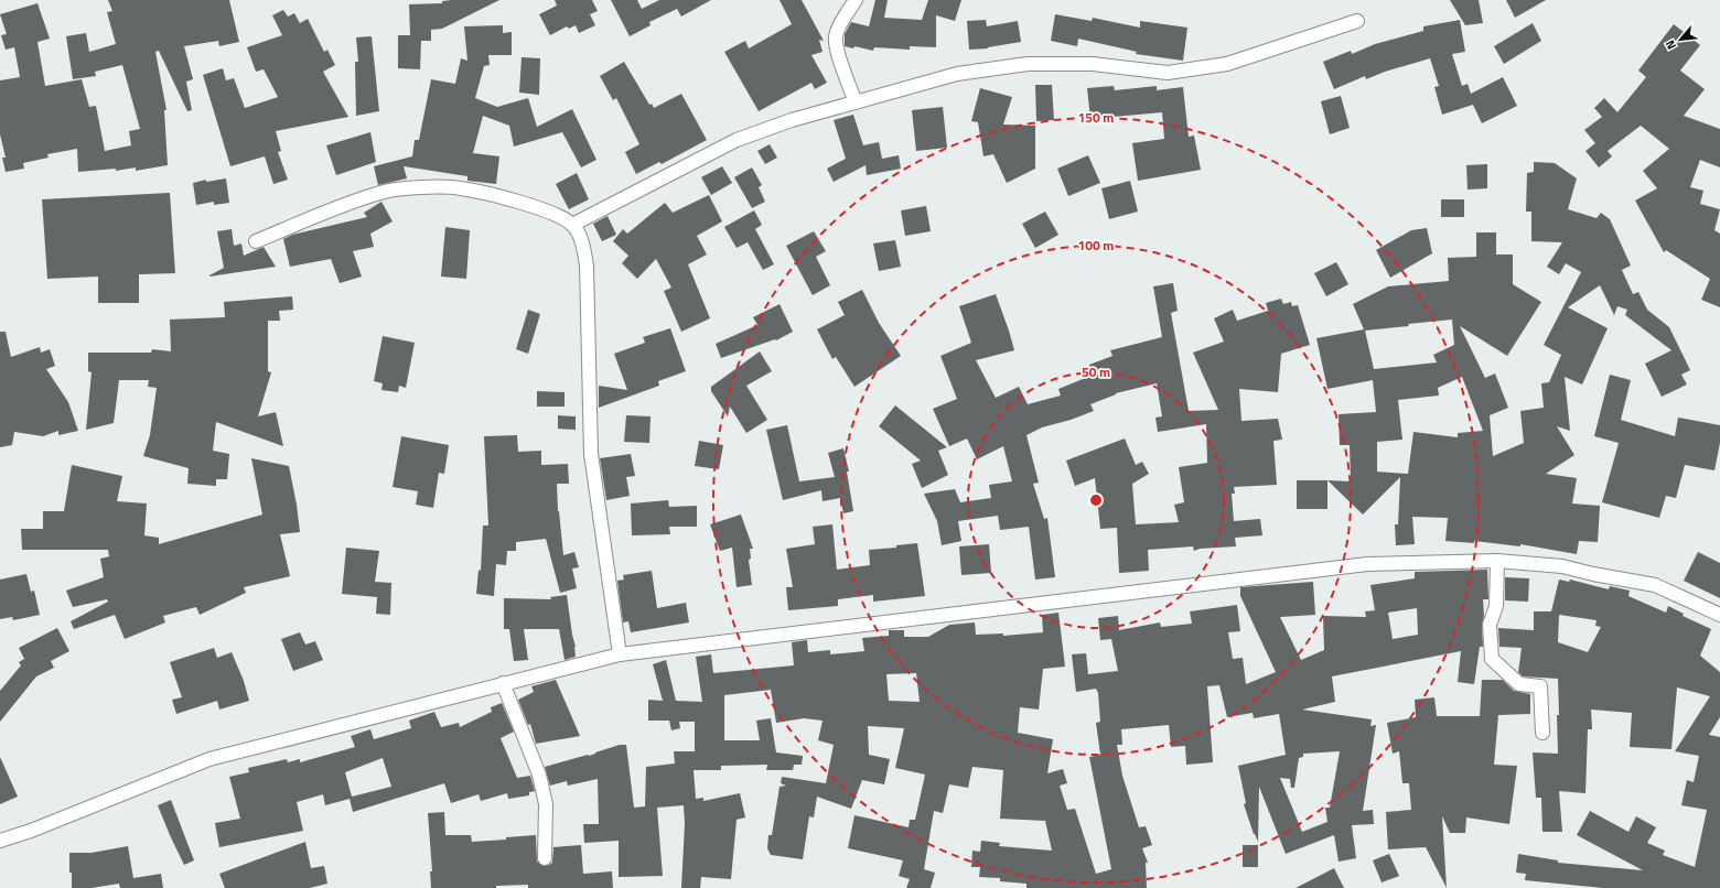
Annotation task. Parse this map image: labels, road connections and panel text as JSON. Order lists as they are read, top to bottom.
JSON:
{
  "north": "bottom left",
  "rings": ["150 m", "100 m", "50 m"]
}
